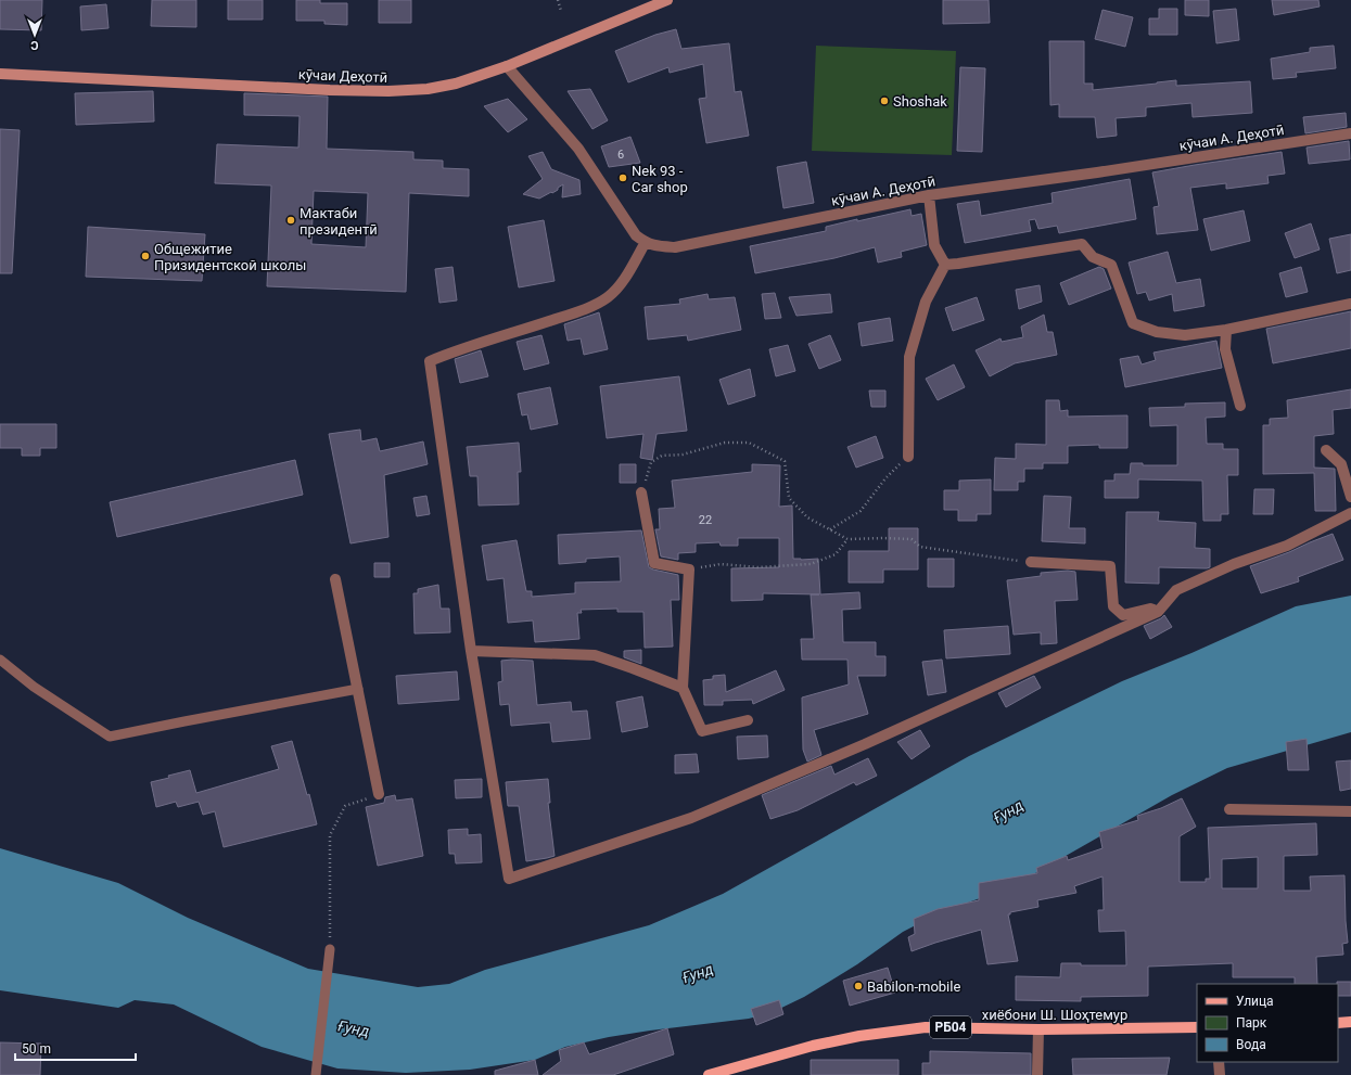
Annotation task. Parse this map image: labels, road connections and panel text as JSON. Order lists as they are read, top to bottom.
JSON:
{
  "streets": {
    "main road": ["кӯчаи Деҳотӣ", "хиёбони Ш. Шоҳтемур", "РБ04"],
    "street": ["кӯчаи А. Деҳотӣ"]
  },
  "crossings": [
    ["кӯчаи Деҳотӣ", "кӯчаи А. Деҳотӣ"]
  ],
  "water": ["Ғунд"],
  "places": [
    "Shoshak",
    "Nek 93 - Car shop",
    "Мактаби президентӣ",
    "Общежитие Призидентской школы",
    "Babilon-mobile"
  ],
  "house_numbers": ["6", "22"],
  "legend": ["Улица", "Парк", "Вода"],
  "scale_bar": "50 m",
  "north": "bottom"
}
